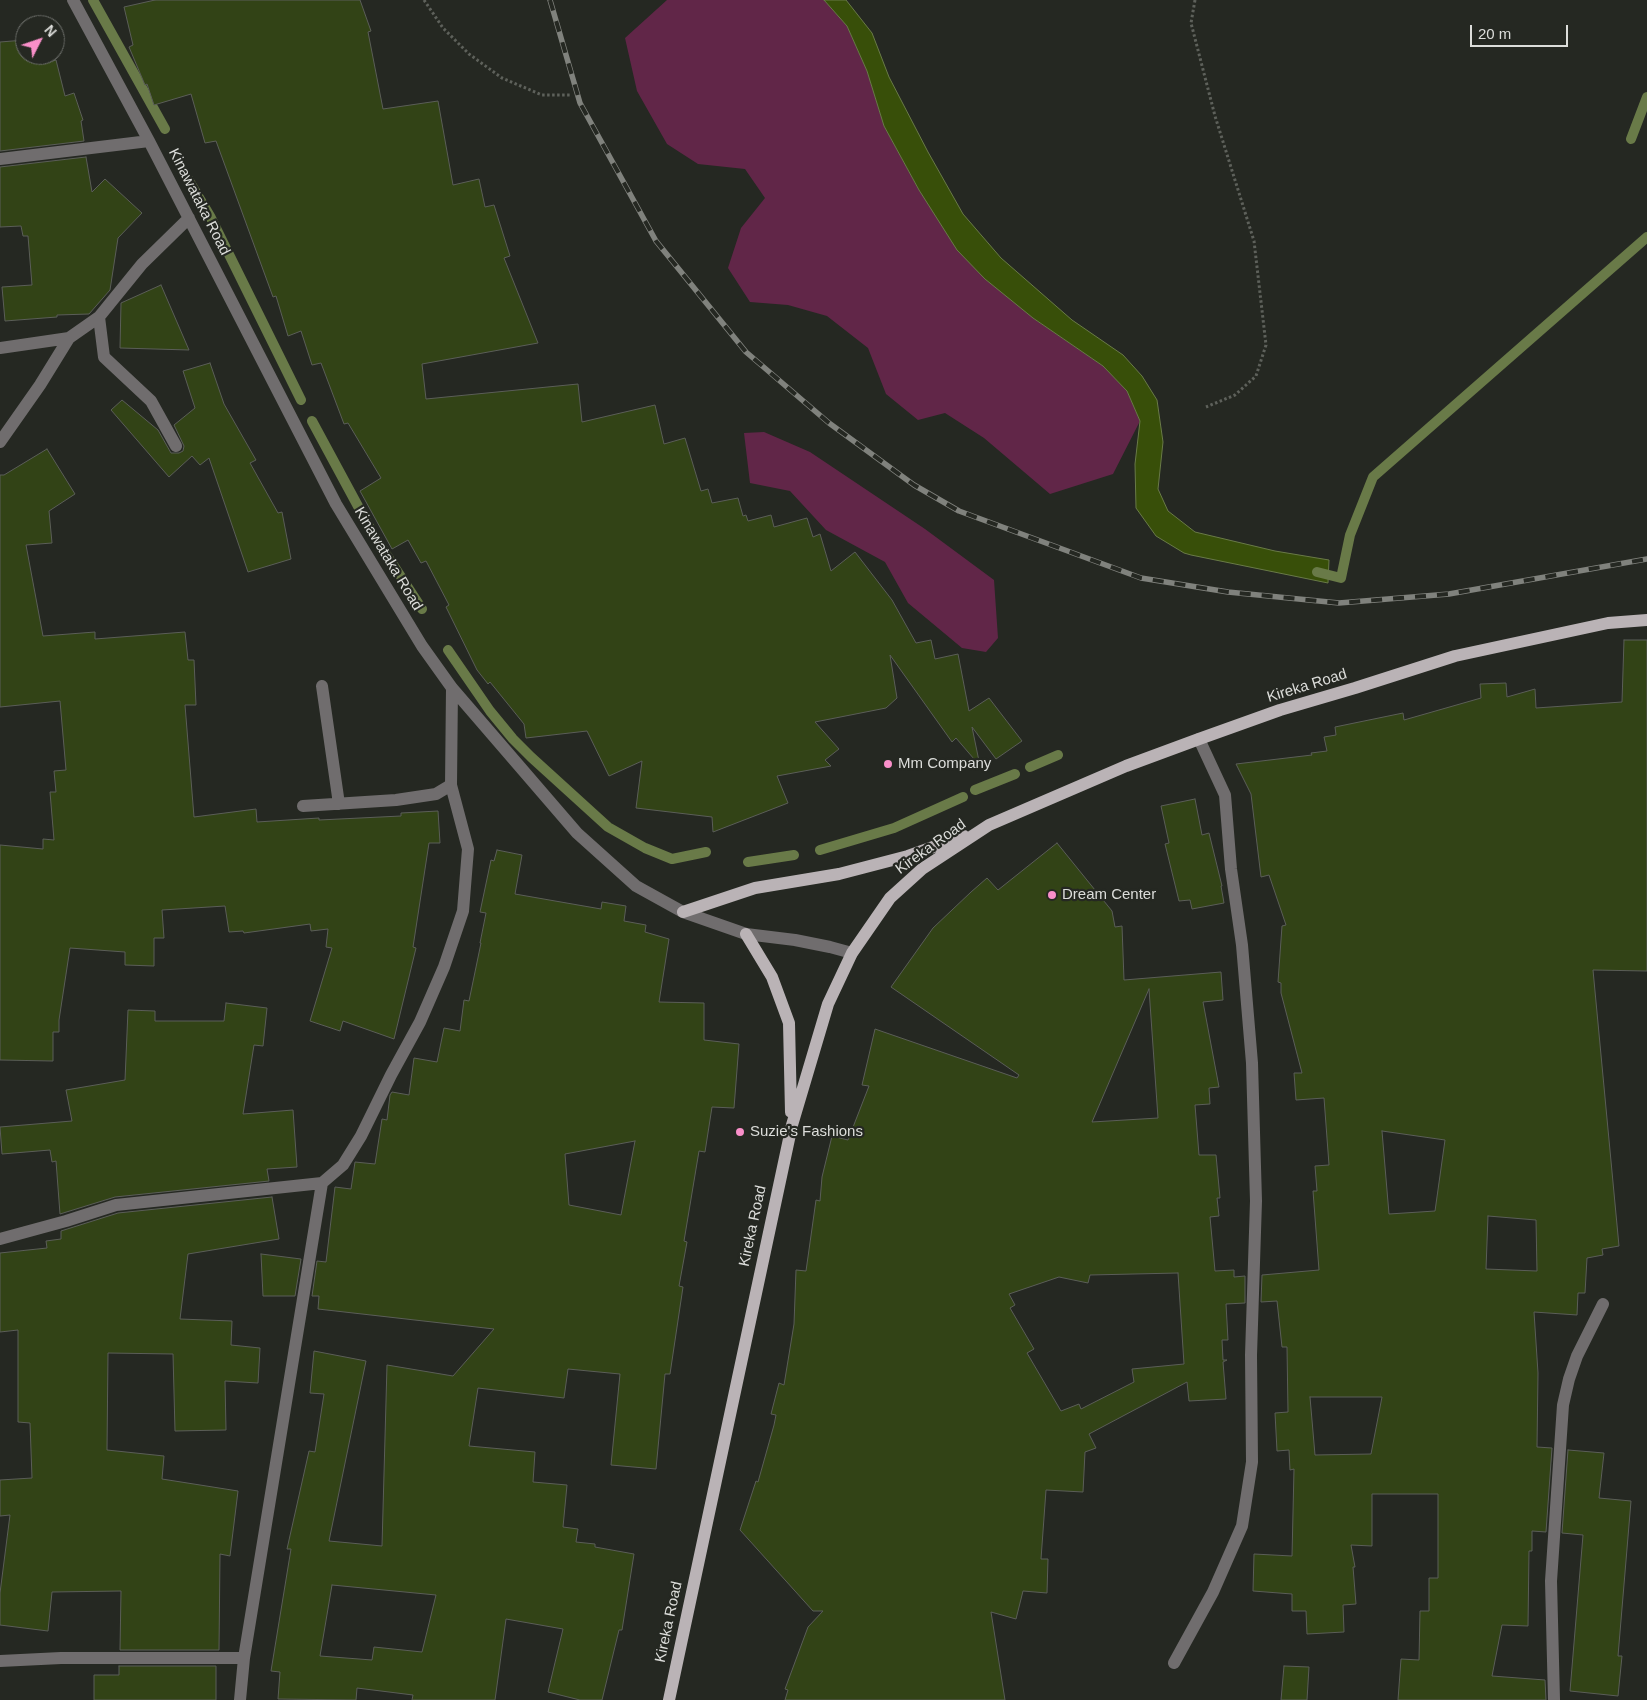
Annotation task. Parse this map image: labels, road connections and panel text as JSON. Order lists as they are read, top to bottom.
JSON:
{
  "streets": {
    "main road": ["Kireka Road"],
    "street": ["Kinawataka Road"]
  },
  "crossings": [
    ["Kinawataka Road", "Kireka Road"]
  ],
  "places": ["Mm Company", "Dream Center", "Suzie's Fashions"],
  "scale_bar": "20 m",
  "north": "top right"
}
